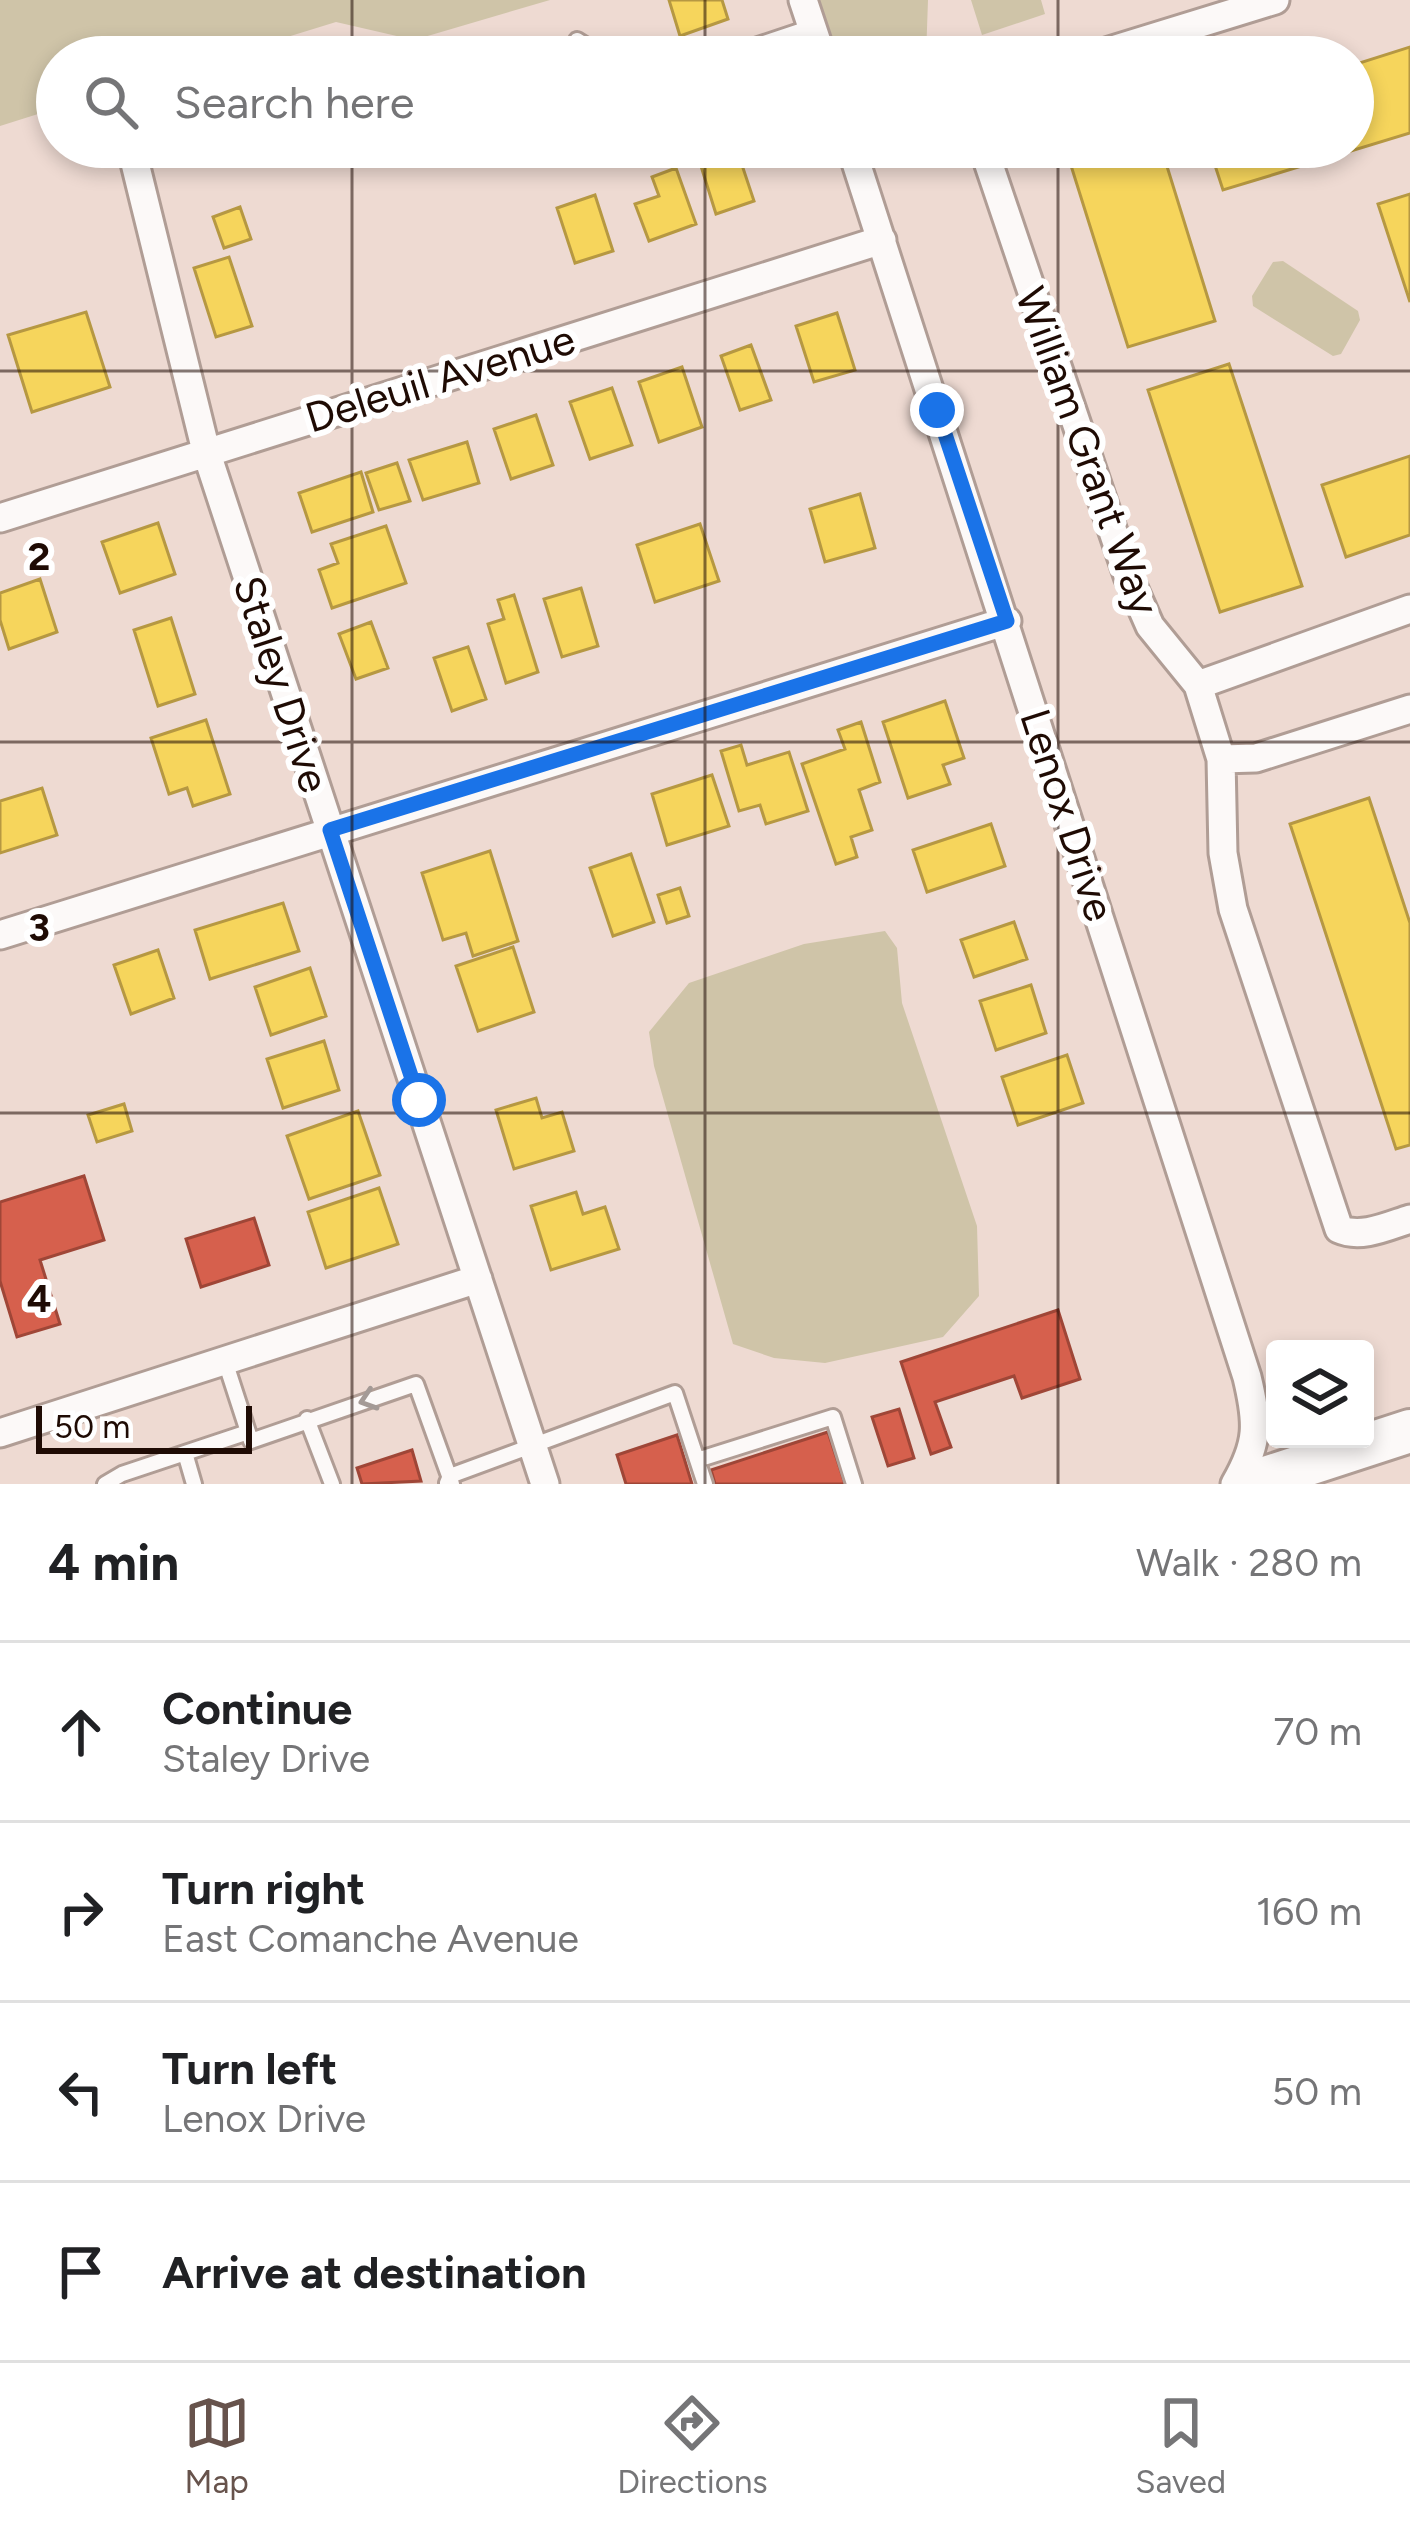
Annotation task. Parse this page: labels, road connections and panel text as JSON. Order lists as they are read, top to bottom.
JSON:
{
  "streets": {
    "street": [
      "Deleuil Avenue",
      "William Grant Way",
      "Staley Drive",
      "Lenox Drive"
    ]
  },
  "crossings": [
    ["Deleuil Avenue", "Staley Drive"],
    ["Deleuil Avenue", "Lenox Drive"]
  ],
  "scale_bar": "50 m",
  "page": {
    "search": "Search here",
    "scale": "50 m",
    "heading": ["4 min", "Walk · 280 m"],
    "list": [
      ["Continue", "Staley Drive", "70 m"],
      ["Turn right", "East Comanche Avenue", "160 m"],
      ["Turn left", "Lenox Drive", "50 m"],
      "Arrive at destination"
    ],
    "nav": ["Map", "Directions", "Saved"]
  },
  "grid": {
    "rows": ["2", "3", "4"]
  }
}
